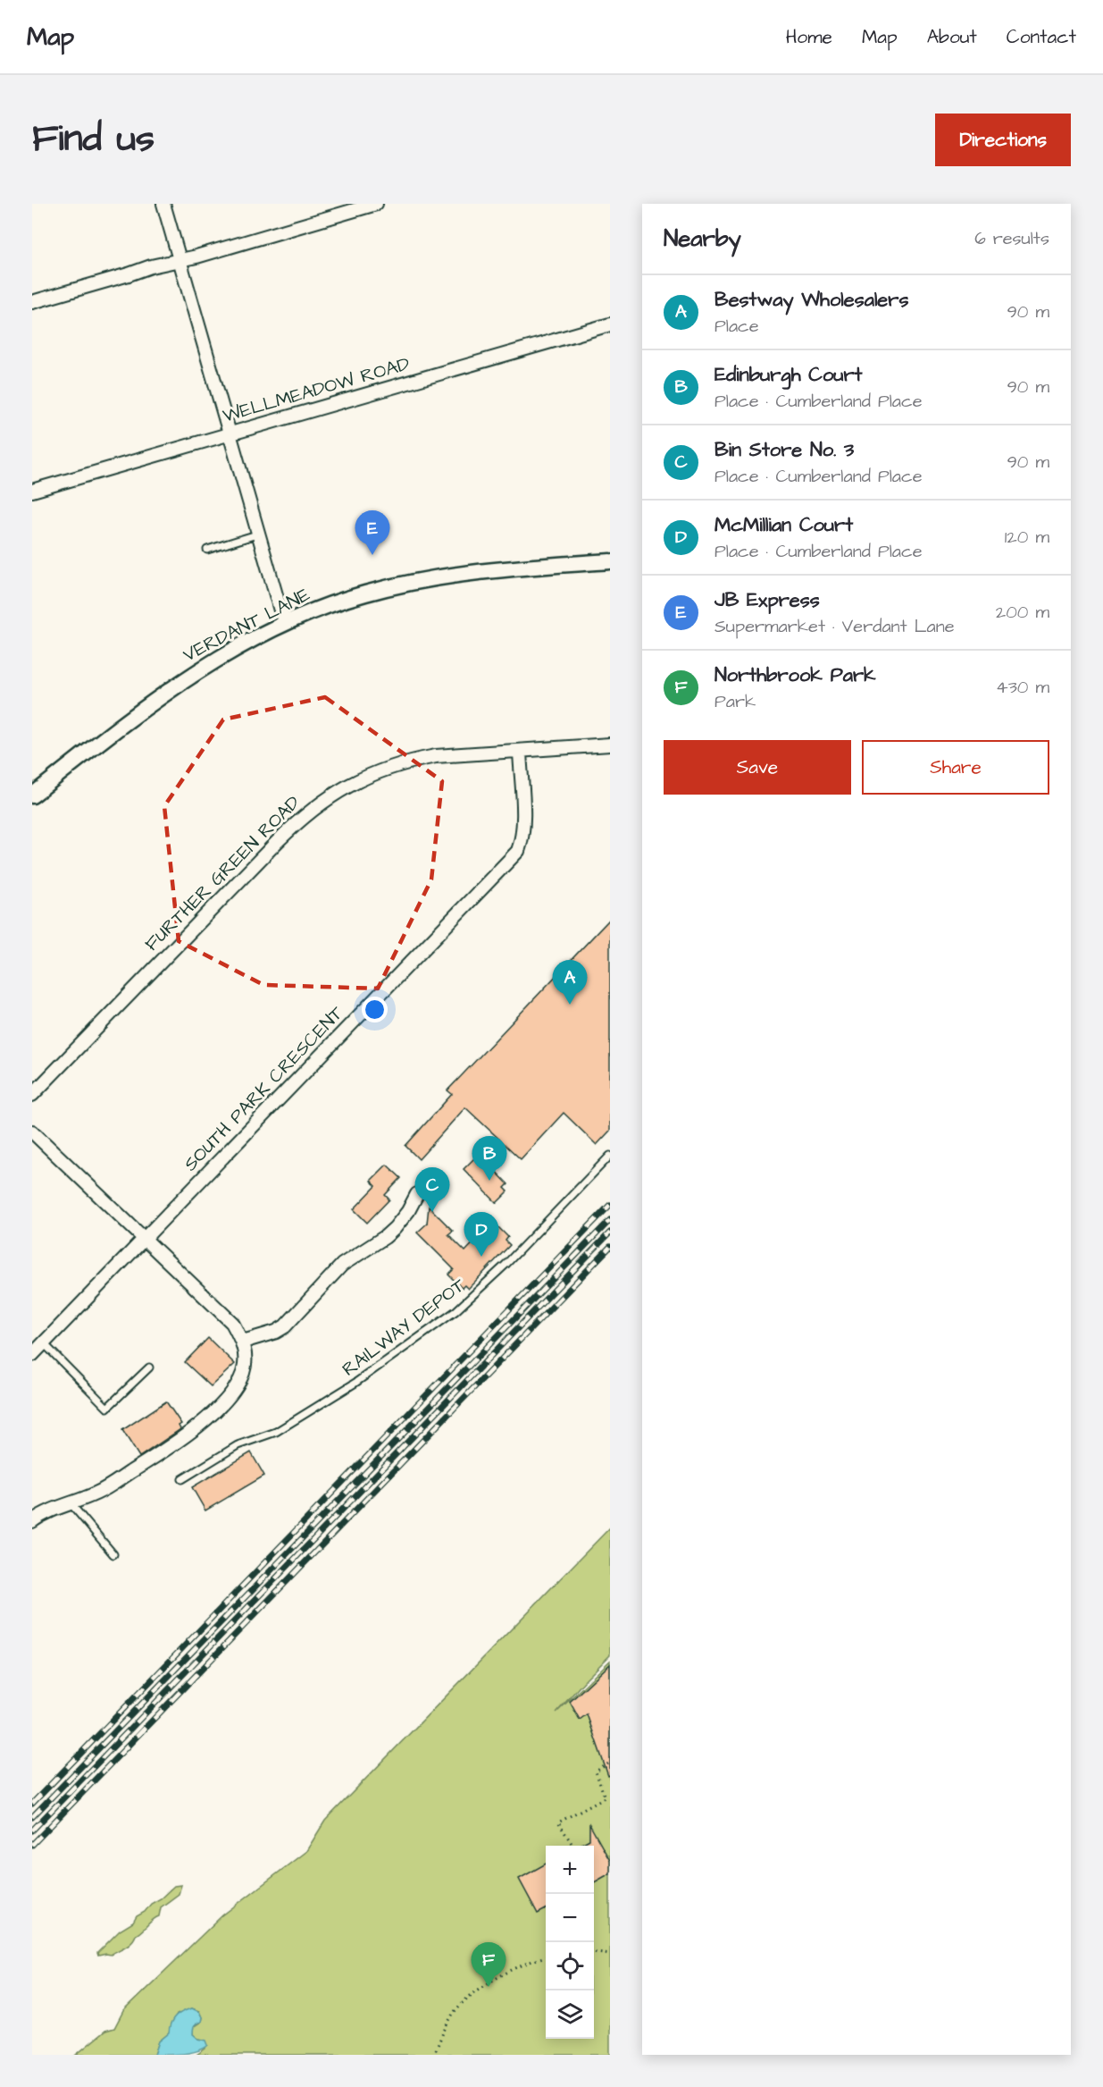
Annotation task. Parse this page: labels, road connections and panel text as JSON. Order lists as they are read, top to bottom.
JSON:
{
  "streets": {
    "street": [
      "WELLMEADOW ROAD",
      "VERDANT LANE",
      "FURTHER GREEN ROAD",
      "SOUTH PARK CRESCENT"
    ],
    "lane": ["RAILWAY DEPOT"]
  },
  "crossings": [
    ["FURTHER GREEN ROAD", "SOUTH PARK CRESCENT"]
  ],
  "page": {
    "header": "Map",
    "nav": [
      "Home",
      "Map",
      "About",
      "Contact"
    ],
    "title": "Find us",
    "buttons": [
      "Directions",
      ["Save", "Share"]
    ],
    "heading": ["Nearby", "6 results"],
    "list": [
      {
        "mark": "A",
        "name": "Bestway Wholesalers",
        "note": "Place",
        "value": "90 m"
      },
      {
        "mark": "B",
        "name": "Edinburgh Court",
        "note": "Place · Cumberland Place",
        "value": "90 m"
      },
      {
        "mark": "C",
        "name": "Bin Store No. 3",
        "note": "Place · Cumberland Place",
        "value": "90 m"
      },
      {
        "mark": "D",
        "name": "McMillian Court",
        "note": "Place · Cumberland Place",
        "value": "120 m"
      },
      {
        "mark": "E",
        "name": "JB Express",
        "note": "Supermarket · Verdant Lane",
        "value": "200 m"
      },
      {
        "mark": "F",
        "name": "Northbrook Park",
        "note": "Park",
        "value": "430 m"
      }
    ],
    "pins": [
      "E",
      "A",
      "B",
      "C",
      "D",
      "F"
    ],
    "map_buttons": ["+", "−"]
  }
}
